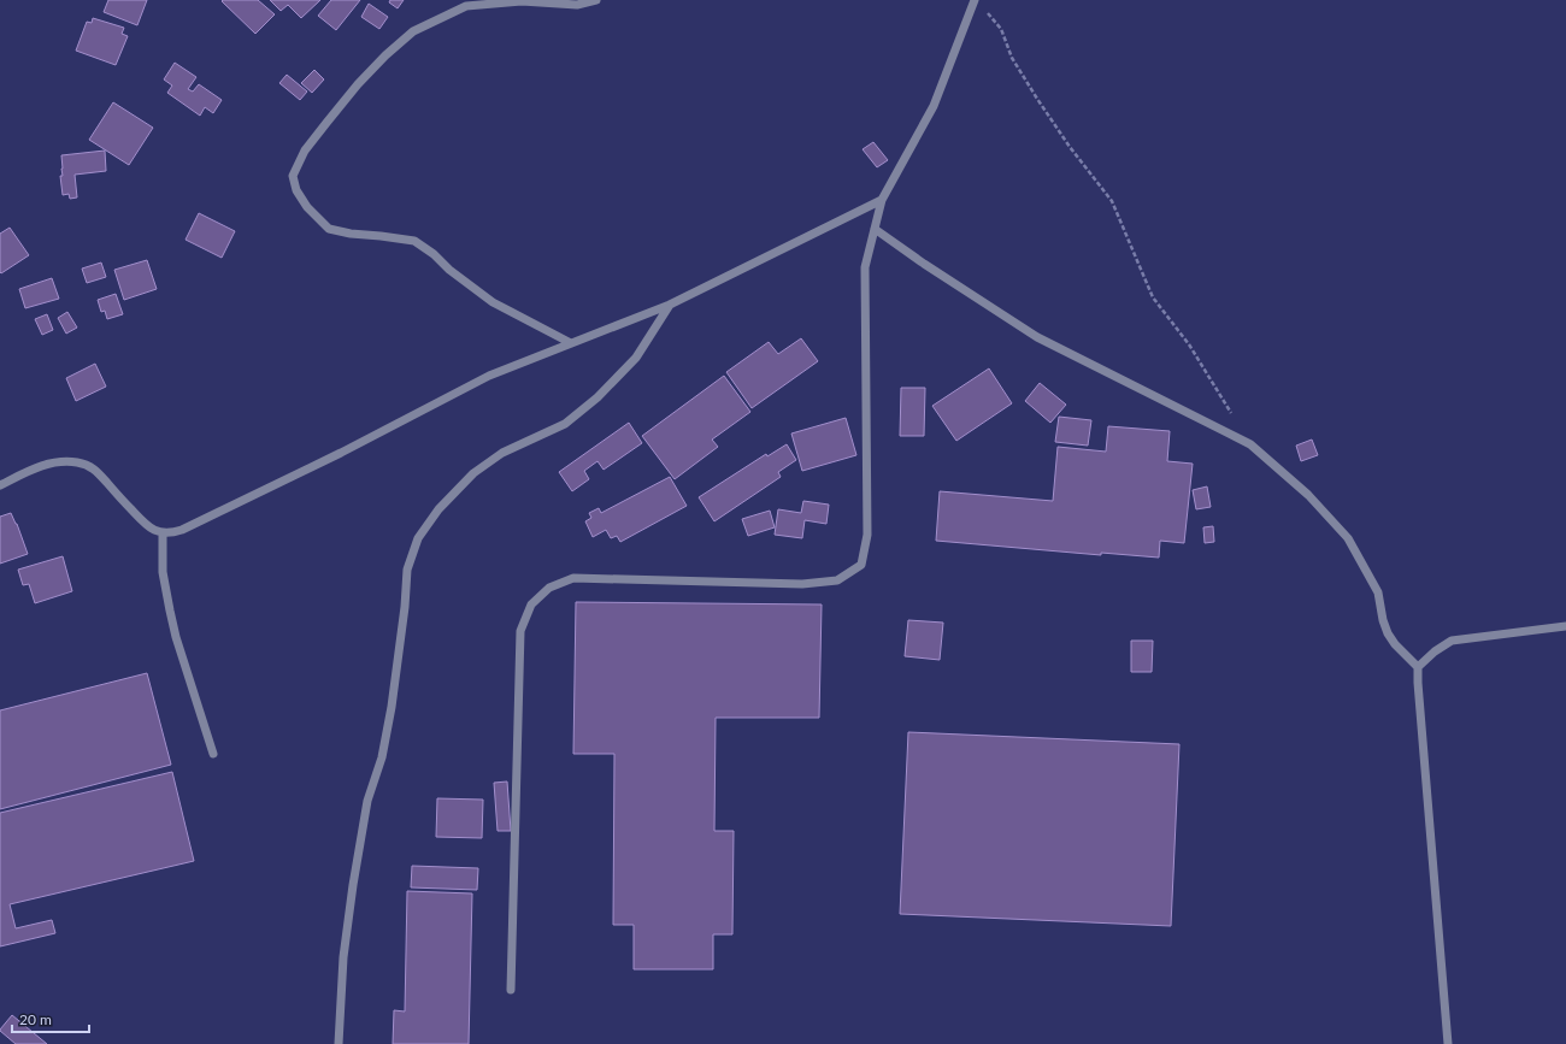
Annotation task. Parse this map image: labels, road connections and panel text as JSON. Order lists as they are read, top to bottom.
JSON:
{
  "scale_bar": "20 m"
}
